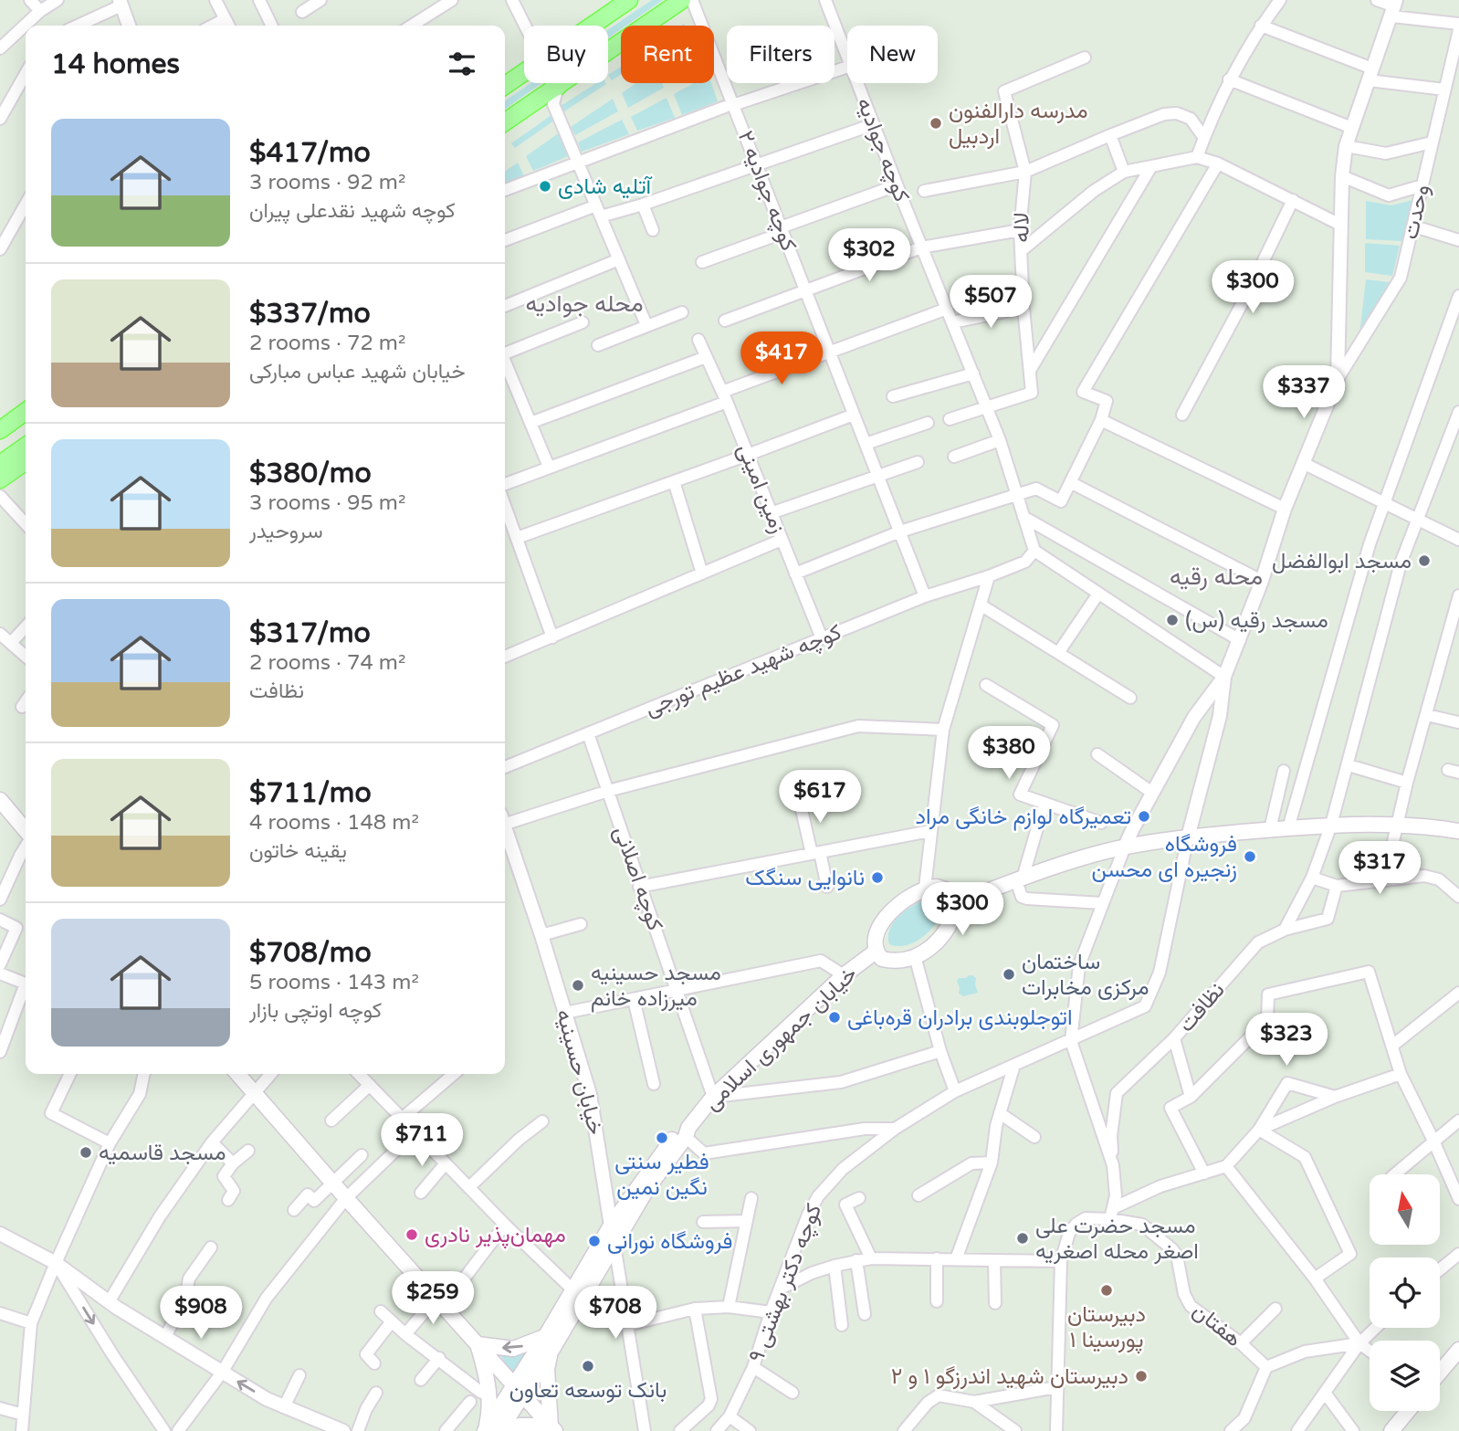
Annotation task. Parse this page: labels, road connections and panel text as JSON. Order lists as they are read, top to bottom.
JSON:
{
  "streets": {
    "main road": ["خیابان جمهوری اسلامی"],
    "street": [
      "کوچه جوادیه",
      "کوچه جوادیه ۲",
      "وحدت",
      "لاله",
      "زمین امینی",
      "کوچه شهید عظیم تورجی",
      "کوچه اصلانی",
      "نظافت",
      "خیابان حسینیه",
      "کوچه دکتر بهشتی ۹",
      "هفتان"
    ]
  },
  "crossings": [
    ["کوچه جوادیه", "لاله"],
    ["کوچه جوادیه", "کوچه شهید عظیم تورجی"],
    ["کوچه جوادیه ۲", "کوچه شهید عظیم تورجی"],
    ["زمین امینی", "کوچه شهید عظیم تورجی"],
    ["کوچه شهید عظیم تورجی", "کوچه اصلانی"],
    ["کوچه اصلانی", "خیابان جمهوری اسلامی"],
    ["خیابان جمهوری اسلامی", "خیابان حسینیه"]
  ],
  "districts": ["محله جوادیه", "محله رقیه"],
  "places": [
    "مدرسه دارالفنون اردبیل",
    "آتلیه شادی",
    "مسجد ابوالفضل",
    "مسجد رقیه (س)",
    "تعمیرگاه لوازم خانگی مراد",
    "فروشگاه زنجیره ای محسن",
    "نانوایی سنگک",
    "ساختمان مرکزی مخابرات",
    "مسجد حسینیه میرزاده خانم",
    "اتوجلوبندی برادران قره‌باغی",
    "فطیر سنتی نگین نمین",
    "مسجد قاسمیه",
    "مهمان‌پذیر نادری",
    "مسجد حضرت علی اصغر محله اصغریه",
    "فروشگاه نورانی",
    "دبیرستان پورسینا ۱",
    "بانک توسعه تعاون",
    "دبیرستان شهید اندرزگو ۱ و ۲"
  ],
  "north": "top",
  "page": {
    "chip": [
      "Buy",
      "Rent",
      "Filters",
      "New"
    ],
    "heading": "14 homes",
    "list": [
      {
        "name": "$417/mo",
        "note": "3 rooms · 92 m² · کوچه شهید نقدعلی پیران"
      },
      {
        "name": "$337/mo",
        "note": "2 rooms · 72 m² · خیابان شهید عباس مبارکی"
      },
      {
        "name": "$380/mo",
        "note": "3 rooms · 95 m² · سروحیدر"
      },
      {
        "name": "$317/mo",
        "note": "2 rooms · 74 m² · نظافت"
      },
      {
        "name": "$711/mo",
        "note": "4 rooms · 148 m² · یقینه خاتون"
      },
      {
        "name": "$708/mo",
        "note": "5 rooms · 143 m² · کوچه اوتچی بازار"
      }
    ],
    "price": [
      "$302",
      "$300",
      "$507",
      "$417",
      "$337",
      "$380",
      "$617",
      "$317",
      "$300",
      "$323",
      "$711",
      "$259",
      "$908",
      "$708"
    ]
  }
}
